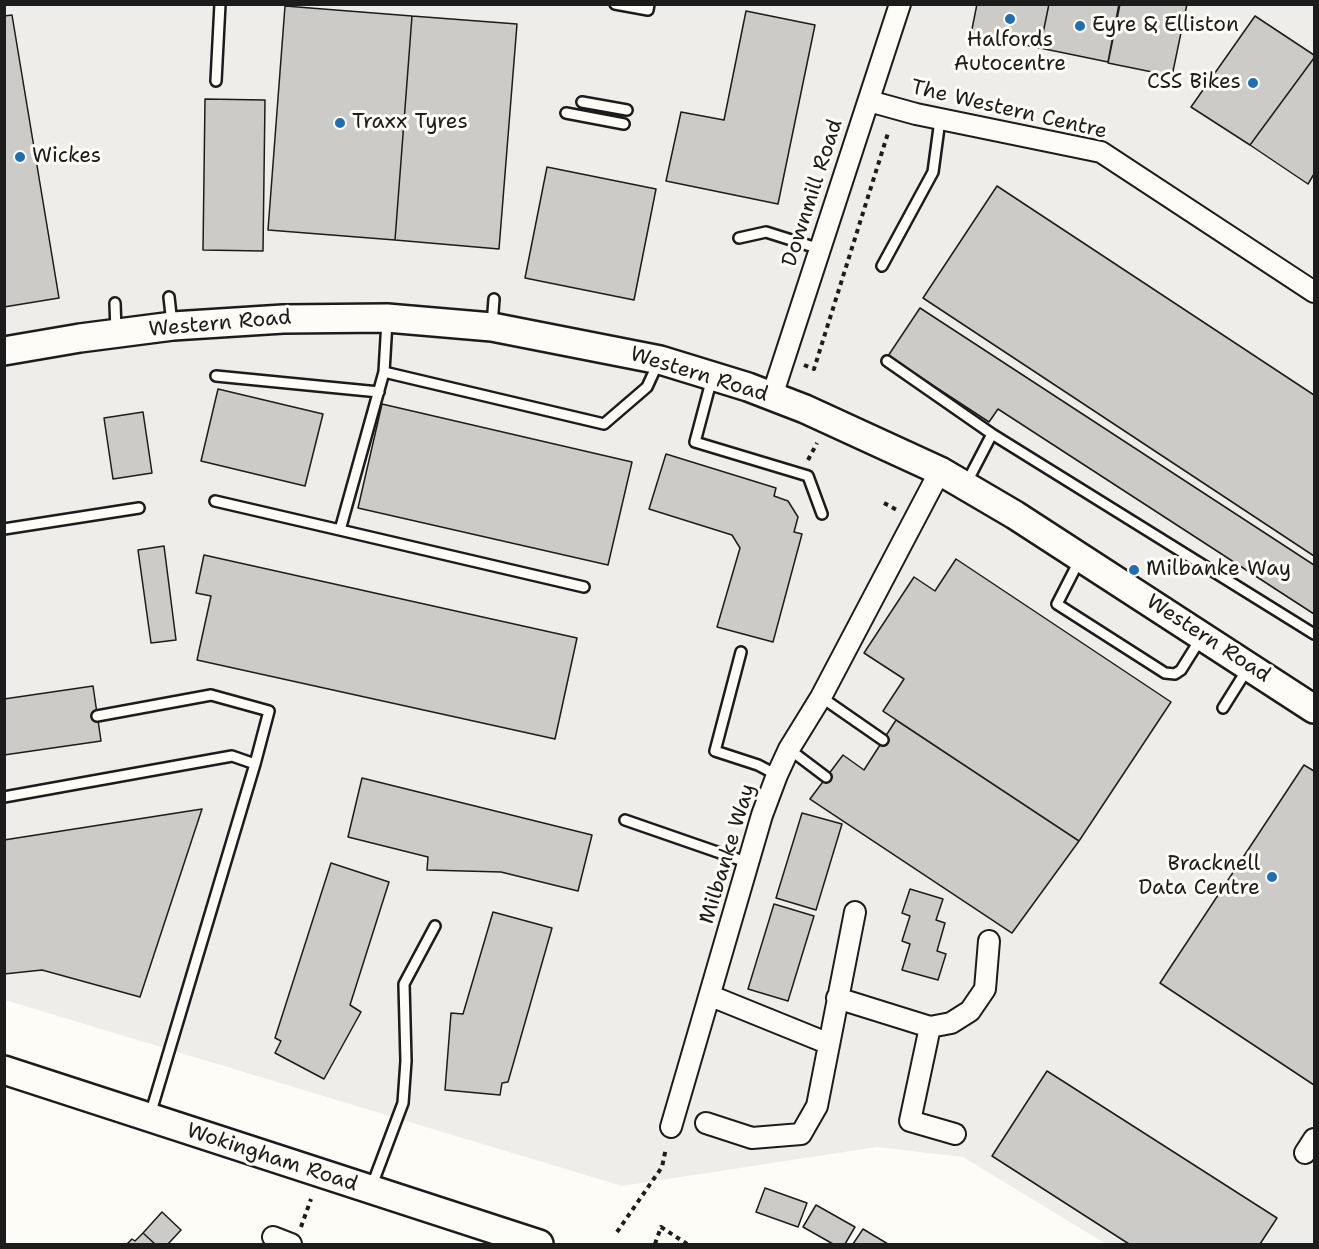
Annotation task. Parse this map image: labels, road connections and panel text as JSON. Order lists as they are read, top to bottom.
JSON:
{
  "streets": {
    "street": [
      "The Western Centre",
      "Downmill Road",
      "Western Road",
      "Milbanke Way",
      "Wokingham Road"
    ]
  },
  "crossings": [
    ["The Western Centre", "Downmill Road"],
    ["Downmill Road", "Western Road"],
    ["Western Road", "Milbanke Way"]
  ],
  "places": [
    "Halfords Autocentre",
    "Eyre & Elliston",
    "CSS Bikes",
    "Traxx Tyres",
    "Wickes",
    "Milbanke Way",
    "Bracknell Data Centre"
  ]
}
